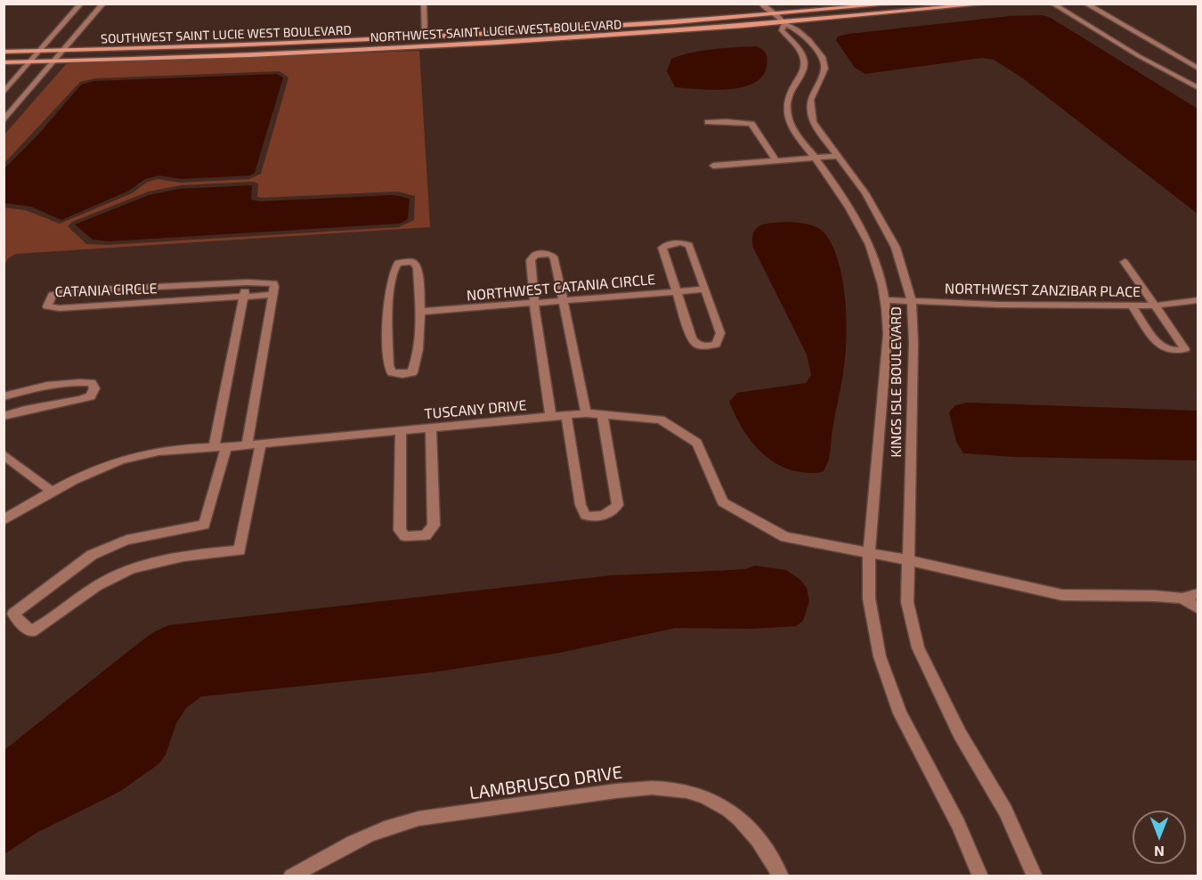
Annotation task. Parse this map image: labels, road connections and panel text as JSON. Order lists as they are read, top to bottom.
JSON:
{
  "streets": {
    "main road": ["NORTHWEST SAINT LUCIE WEST BOULEVARD", "SOUTHWEST SAINT LUCIE WEST BOULEVARD"],
    "street": [
      "NORTHWEST CATANIA CIRCLE",
      "CATANIA CIRCLE",
      "NORTHWEST ZANZIBAR PLACE",
      "KINGS ISLE BOULEVARD",
      "TUSCANY DRIVE",
      "LAMBRUSCO DRIVE"
    ]
  },
  "crossings": [
    ["NORTHWEST SAINT LUCIE WEST BOULEVARD", "SOUTHWEST SAINT LUCIE WEST BOULEVARD"],
    ["NORTHWEST SAINT LUCIE WEST BOULEVARD", "KINGS ISLE BOULEVARD"],
    ["SOUTHWEST SAINT LUCIE WEST BOULEVARD", "KINGS ISLE BOULEVARD"],
    ["NORTHWEST ZANZIBAR PLACE", "KINGS ISLE BOULEVARD"],
    ["KINGS ISLE BOULEVARD", "TUSCANY DRIVE"]
  ],
  "north": "bottom"
}
